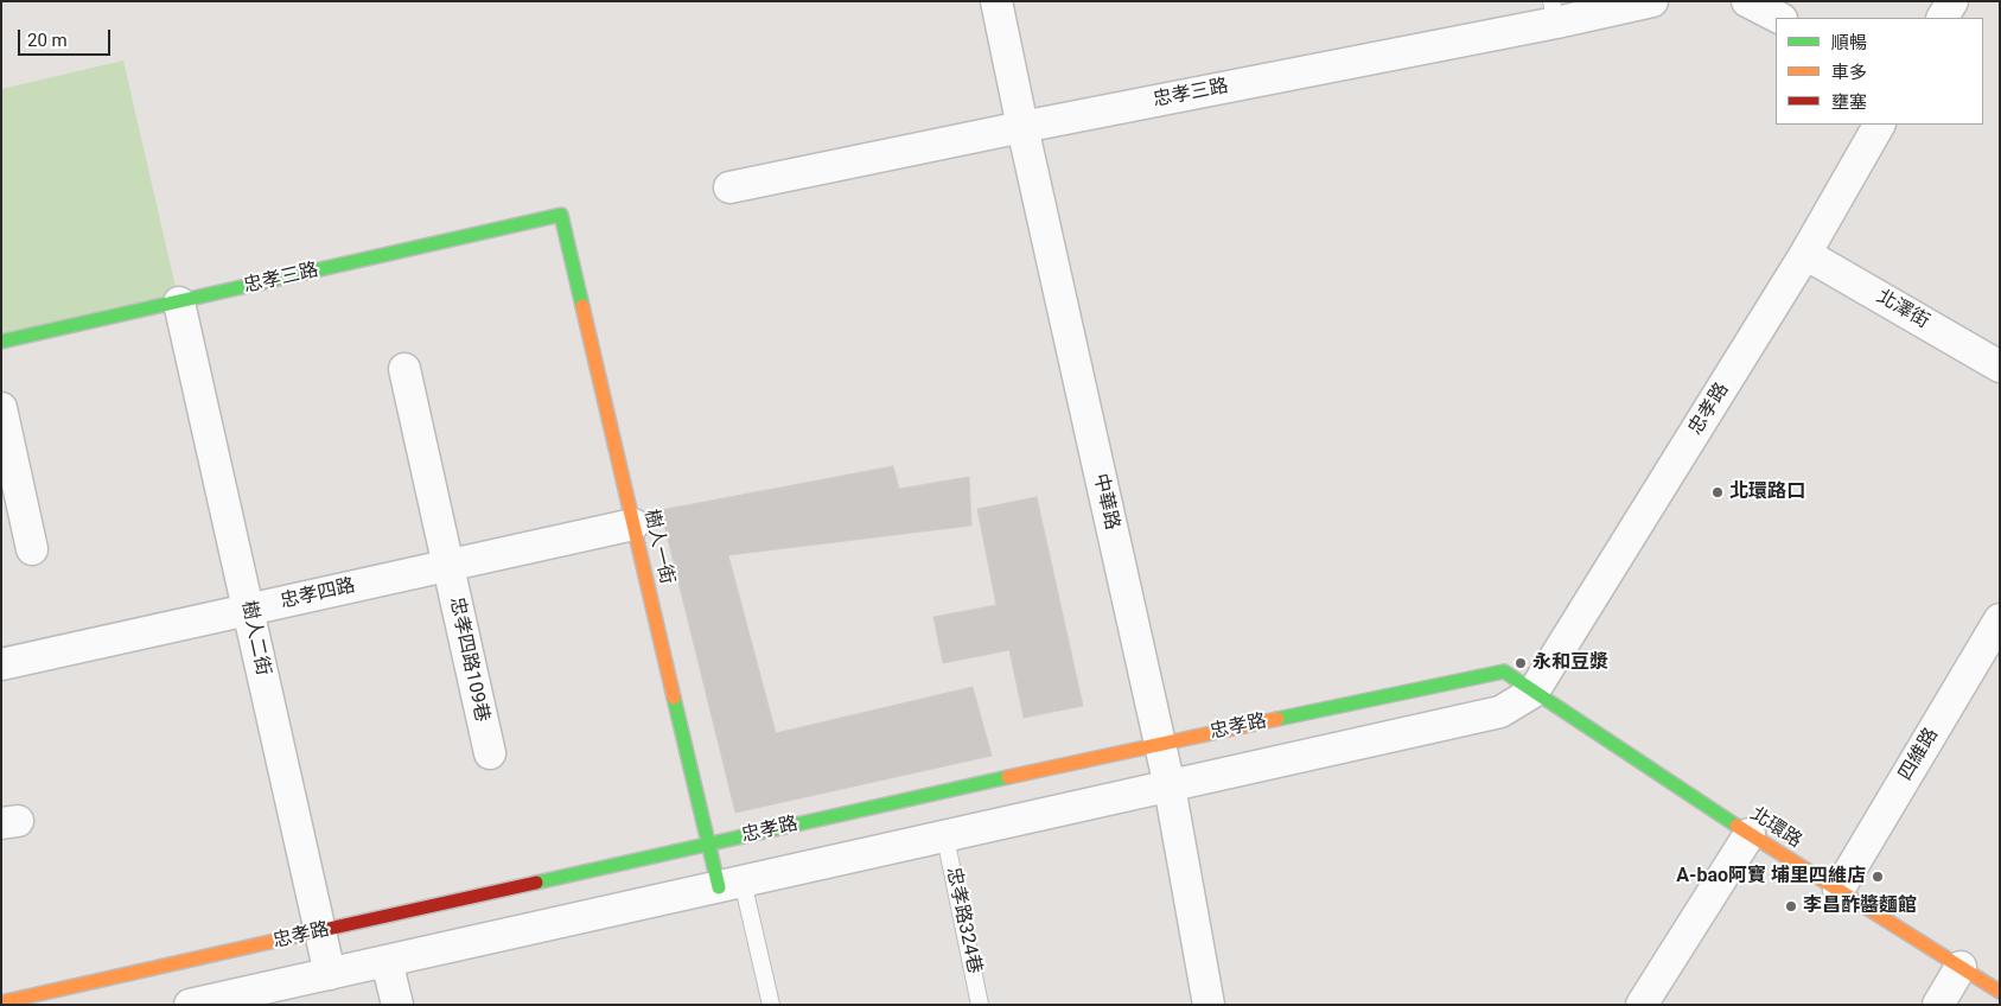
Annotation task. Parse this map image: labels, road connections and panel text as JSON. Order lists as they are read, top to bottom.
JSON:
{
  "streets": {
    "street": [
      "忠孝三路",
      "北澤街",
      "忠孝路",
      "中華路",
      "樹人一街",
      "忠孝四路",
      "樹人二街",
      "忠孝四路109巷",
      "四維路",
      "北環路"
    ],
    "lane": ["忠孝路324巷"]
  },
  "crossings": [
    ["忠孝三路", "中華路"],
    ["忠孝三路", "樹人一街"],
    ["忠孝三路", "樹人二街"],
    ["北澤街", "忠孝路"],
    ["忠孝路", "中華路"],
    ["忠孝路", "樹人一街"],
    ["忠孝路", "樹人二街"],
    ["忠孝路", "北環路"],
    ["忠孝路", "忠孝路324巷"],
    ["樹人一街", "忠孝四路"],
    ["忠孝四路", "樹人二街"],
    ["忠孝四路", "忠孝四路109巷"],
    ["四維路", "北環路"]
  ],
  "places": [
    "北環路口",
    "永和豆漿",
    "A-bao阿寶 埔里四維店",
    "李昌酢醬麵館"
  ],
  "legend": ["順暢", "車多", "壅塞"],
  "scale_bar": "20 m"
}
